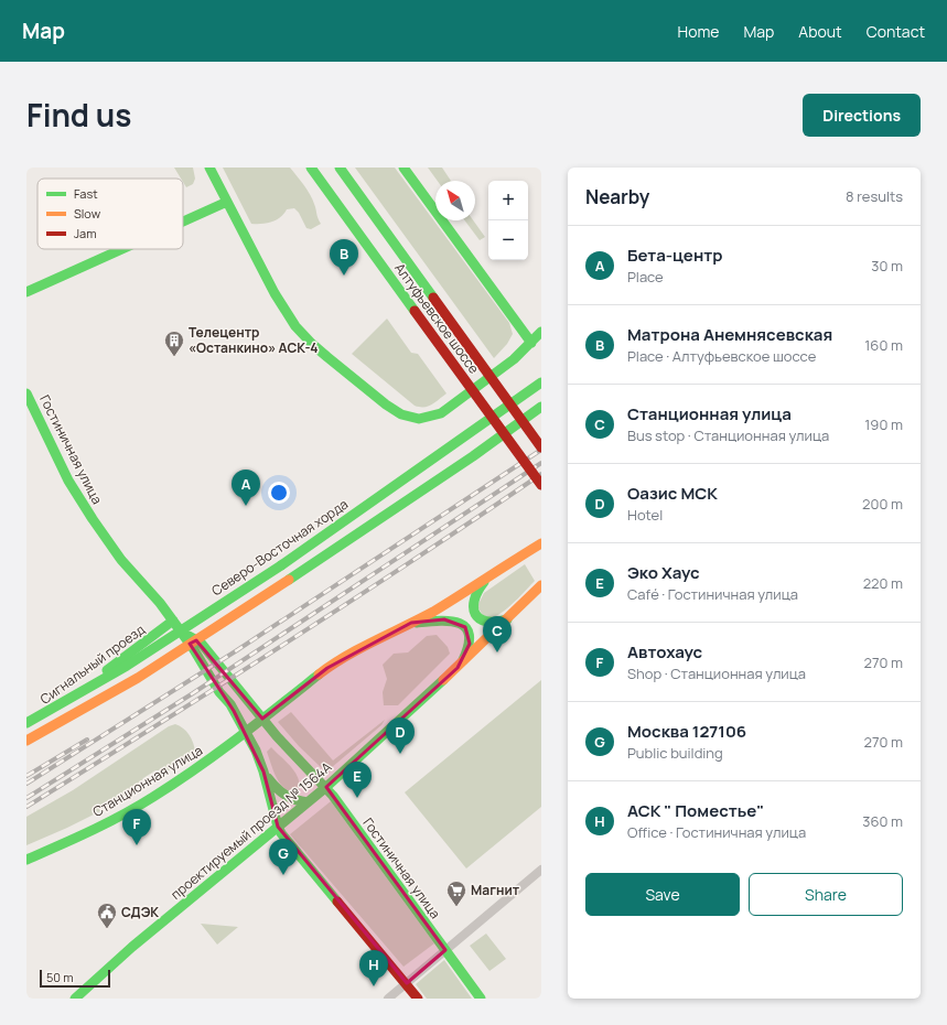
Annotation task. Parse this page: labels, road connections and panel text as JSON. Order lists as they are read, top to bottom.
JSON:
{
  "streets": {
    "main road": [
      "Алтуфьевское шоссе",
      "Гостиничная улица",
      "Северо-Восточная хорда",
      "Сигнальный проезд",
      "Станционная улица",
      "проектируемый проезд № 1564А"
    ]
  },
  "crossings": [
    ["Гостиничная улица", "Сигнальный проезд"],
    ["Гостиничная улица", "Станционная улица"],
    ["Гостиничная улица", "проектируемый проезд № 1564А"]
  ],
  "places": {
    "building": ["Телецентр «Останкино» АСК-4"],
    "supermarket": ["Магнит"],
    "public building": ["СДЭК"]
  },
  "legend": ["Fast", "Slow", "Jam"],
  "scale_bar": "50 m",
  "north": "top left",
  "page": {
    "header": "Map",
    "nav": [
      "Home",
      "Map",
      "About",
      "Contact"
    ],
    "title": "Find us",
    "buttons": [
      "Directions",
      ["Save", "Share"]
    ],
    "heading": ["Nearby", "8 results"],
    "map_buttons": ["+", "−"],
    "list": [
      {
        "mark": "A",
        "name": "Бета-центр",
        "note": "Place",
        "value": "30 m"
      },
      {
        "mark": "B",
        "name": "Матрона Анемнясевская",
        "note": "Place · Алтуфьевское шоссе",
        "value": "160 m"
      },
      {
        "mark": "C",
        "name": "Станционная улица",
        "note": "Bus stop · Станционная улица",
        "value": "190 m"
      },
      {
        "mark": "D",
        "name": "Оазис МСК",
        "note": "Hotel",
        "value": "200 m"
      },
      {
        "mark": "E",
        "name": "Эко Хаус",
        "note": "Café · Гостиничная улица",
        "value": "220 m"
      },
      {
        "mark": "F",
        "name": "Автохаус",
        "note": "Shop · Станционная улица",
        "value": "270 m"
      },
      {
        "mark": "G",
        "name": "Москва 127106",
        "note": "Public building",
        "value": "270 m"
      },
      {
        "mark": "H",
        "name": "АСК \" Поместье\"",
        "note": "Office · Гостиничная улица",
        "value": "360 m"
      }
    ],
    "pins": [
      "B",
      "A",
      "C",
      "D",
      "E",
      "F",
      "G",
      "H"
    ],
    "scale": "50 m"
  }
}
